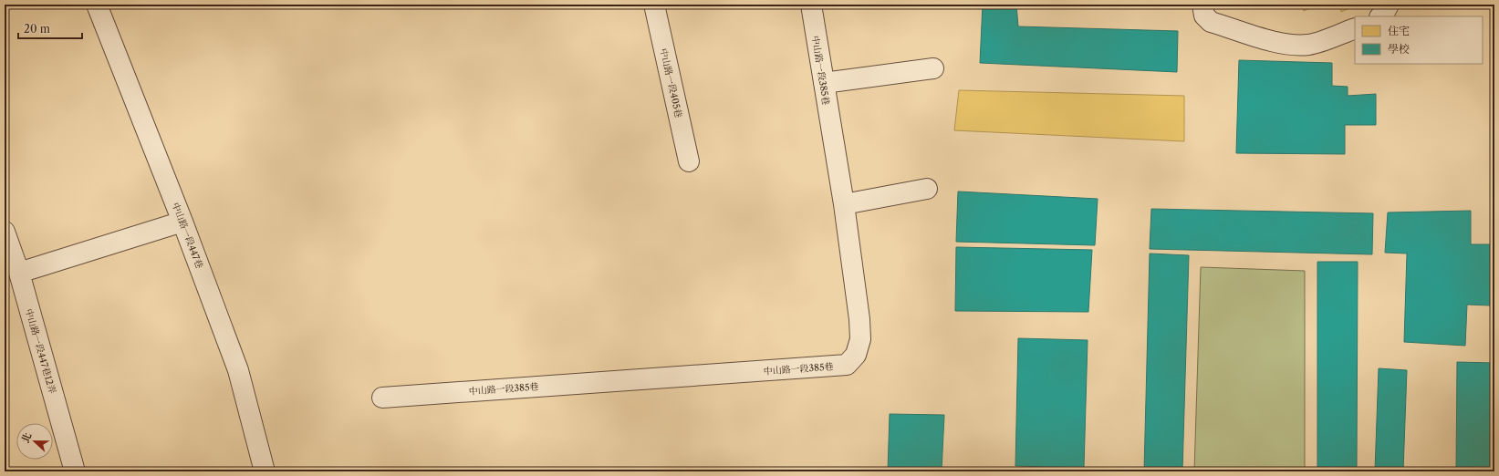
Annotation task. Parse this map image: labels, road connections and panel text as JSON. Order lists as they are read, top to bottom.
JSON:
{
  "streets": {
    "street": [
      "中山路一段385巷",
      "中山路一段405巷",
      "中山路一段447巷",
      "中山路一段447巷12弄"
    ]
  },
  "legend": ["住宅", "學校"],
  "scale_bar": "20 m",
  "north": "left"
}
